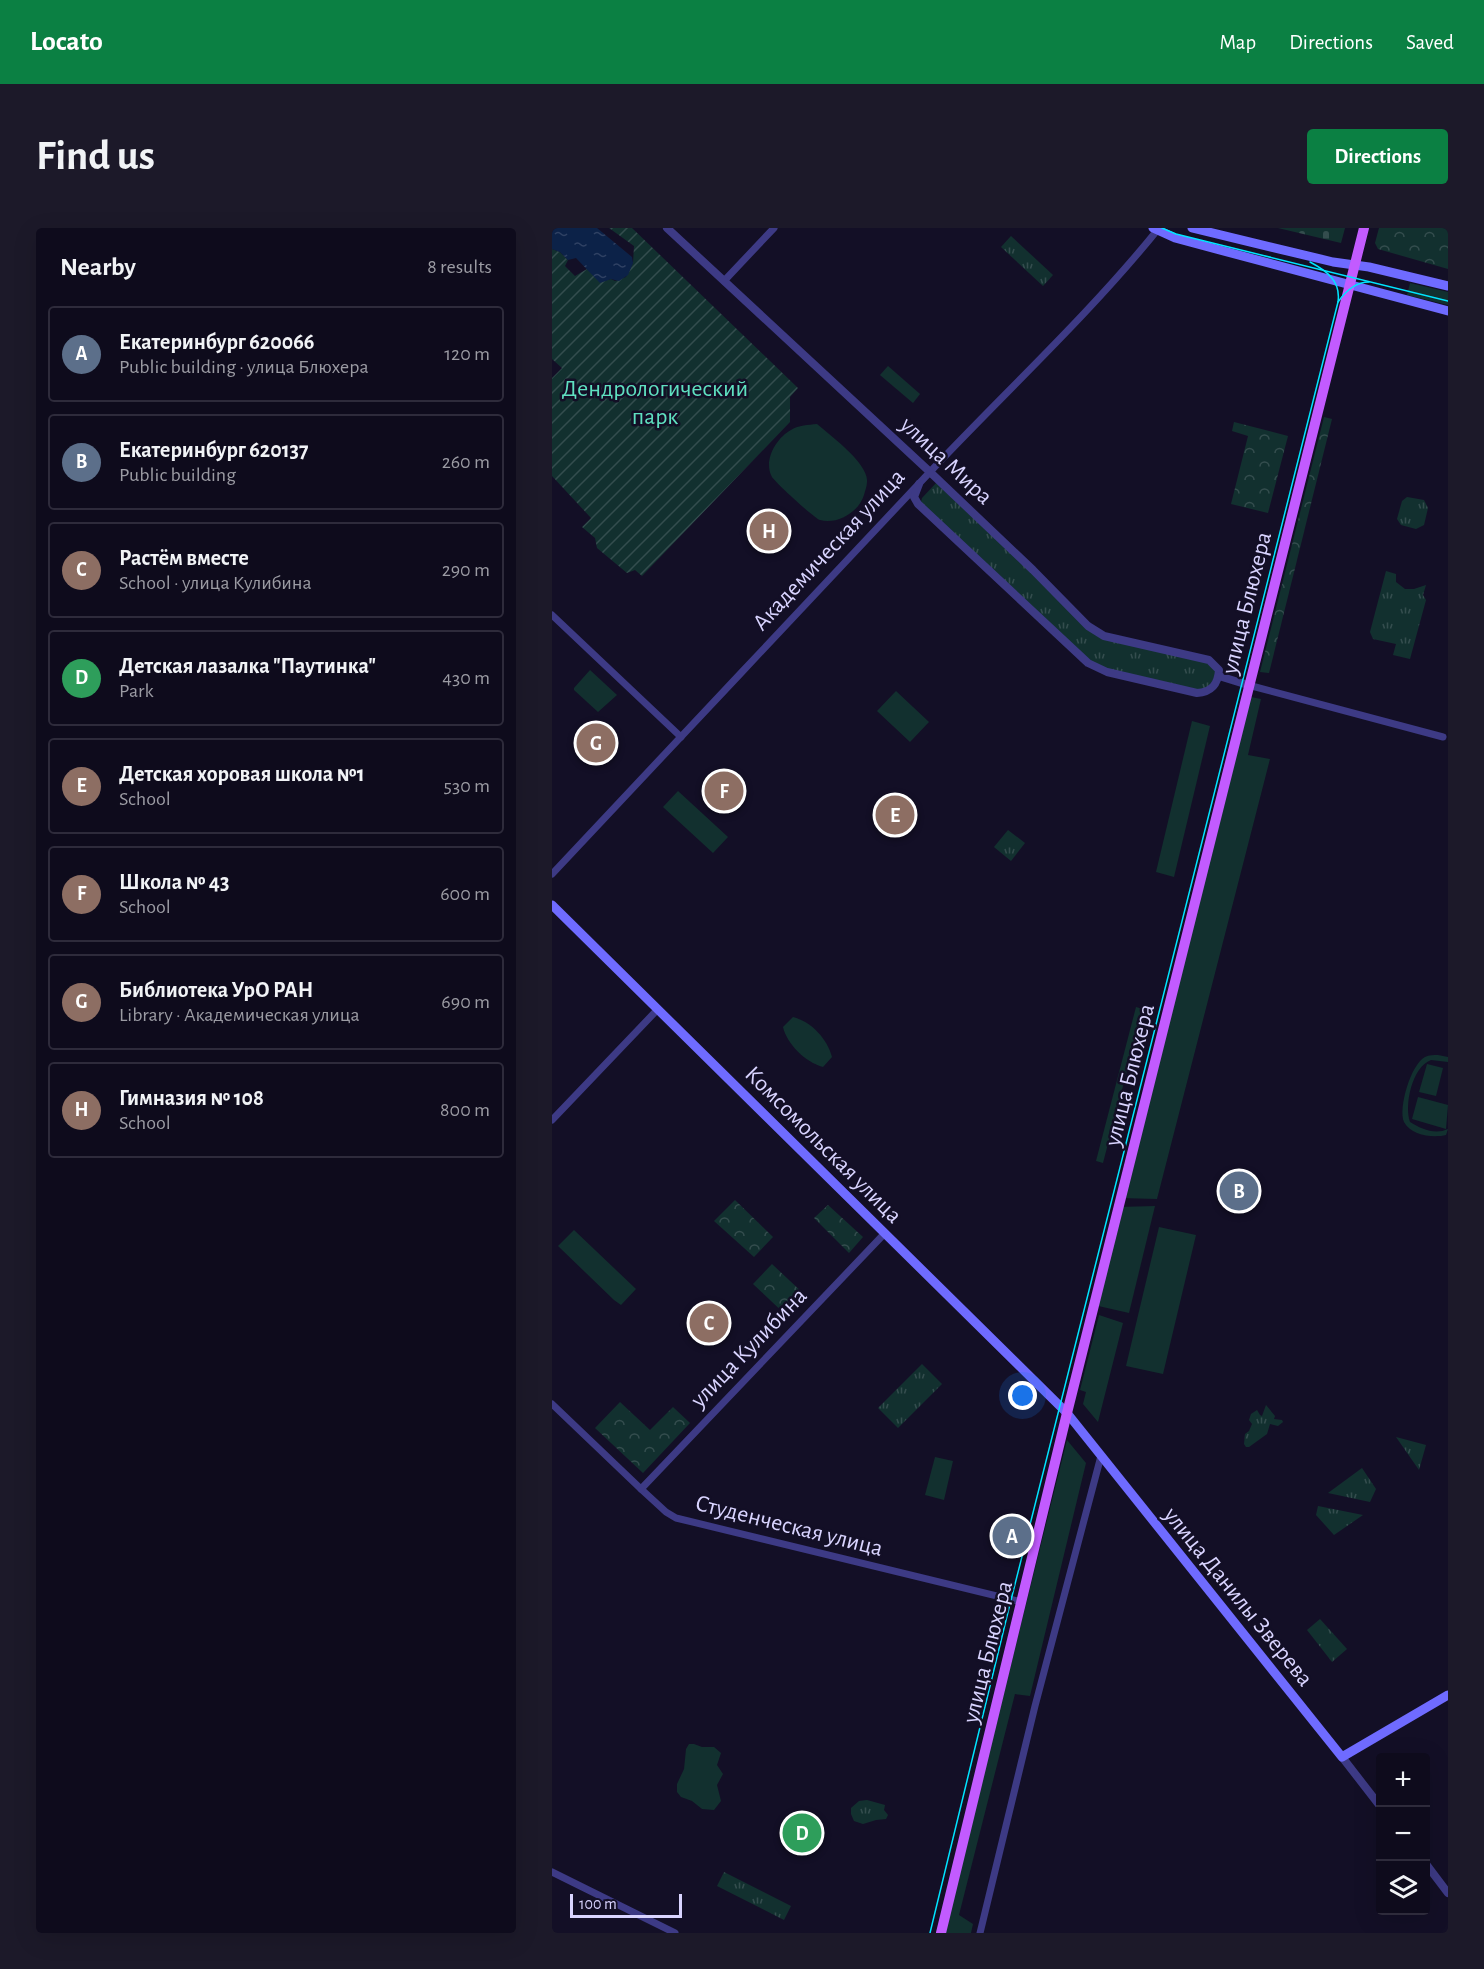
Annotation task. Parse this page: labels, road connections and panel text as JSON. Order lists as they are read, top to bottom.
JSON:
{
  "streets": {
    "main road": ["улица Блюхера", "Комсомольская улица", "улица Данилы Зверева"],
    "street": [
      "улица Мира",
      "Академическая улица",
      "улица Кулибина",
      "Студенческая улица"
    ]
  },
  "crossings": [
    ["улица Мира", "Академическая улица"],
    ["улица Мира", "улица Блюхера"],
    ["улица Блюхера", "Комсомольская улица"],
    ["улица Блюхера", "Студенческая улица"],
    ["улица Блюхера", "улица Данилы Зверева"],
    ["Комсомольская улица", "улица Кулибина"],
    ["Комсомольская улица", "улица Данилы Зверева"],
    ["улица Кулибина", "Студенческая улица"]
  ],
  "parks": ["Дендрологический парк"],
  "scale_bar": "100 m",
  "page": {
    "header": "Locato",
    "nav": ["Map", "Directions", "Saved"],
    "buttons": "Directions",
    "title": "Find us",
    "heading": ["Nearby", "8 results"],
    "list": [
      {
        "mark": "A",
        "name": "Екатеринбург 620066",
        "note": "Public building · улица Блюхера",
        "value": "120 m"
      },
      {
        "mark": "B",
        "name": "Екатеринбург 620137",
        "note": "Public building",
        "value": "260 m"
      },
      {
        "mark": "C",
        "name": "Растём вместе",
        "note": "School · улица Кулибина",
        "value": "290 m"
      },
      {
        "mark": "D",
        "name": "Детская лазалка \"Паутинка\"",
        "note": "Park",
        "value": "430 m"
      },
      {
        "mark": "E",
        "name": "Детская хоровая школа №1",
        "note": "School",
        "value": "530 m"
      },
      {
        "mark": "F",
        "name": "Школа № 43",
        "note": "School",
        "value": "600 m"
      },
      {
        "mark": "G",
        "name": "Библиотека УрО РАН",
        "note": "Library · Академическая улица",
        "value": "690 m"
      },
      {
        "mark": "H",
        "name": "Гимназия № 108",
        "note": "School",
        "value": "800 m"
      }
    ],
    "pins": [
      "H",
      "G",
      "F",
      "E",
      "B",
      "C",
      "A",
      "D"
    ],
    "map_buttons": ["+", "−"],
    "scale": "100 m"
  }
}
